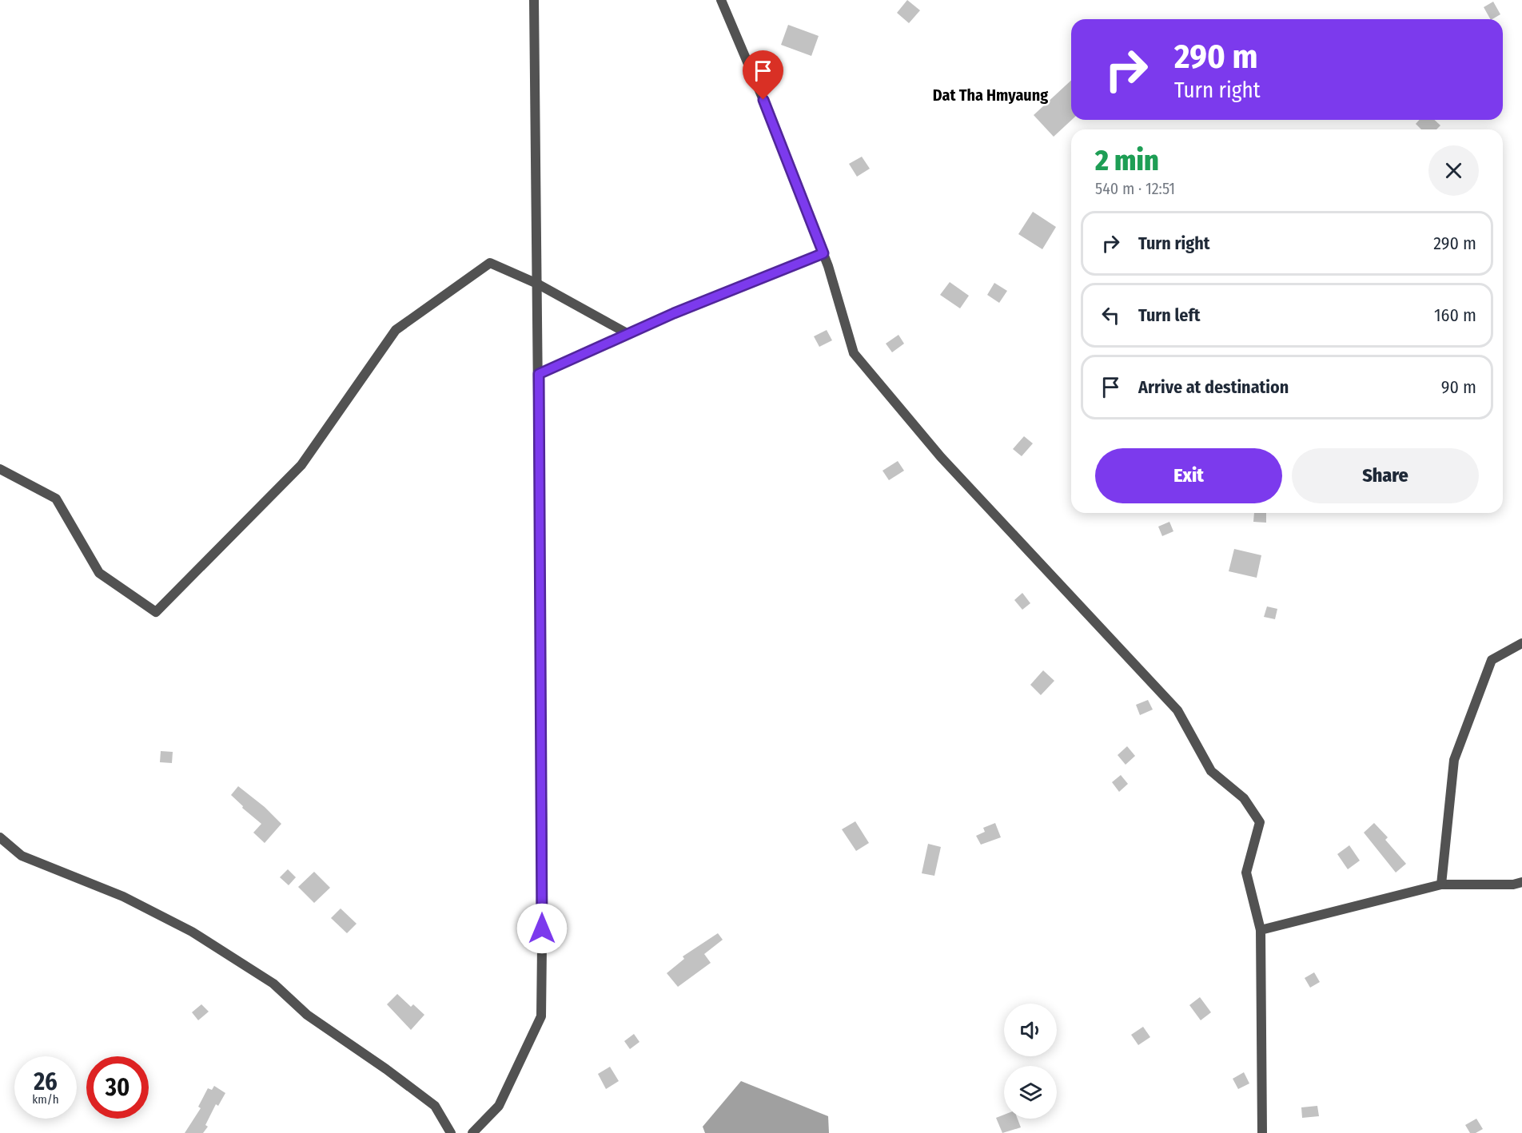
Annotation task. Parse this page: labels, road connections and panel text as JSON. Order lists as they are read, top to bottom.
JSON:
{
  "districts": ["Dat Tha Hmyaung"],
  "page": {
    "turn": ["290 m", "Turn right"],
    "heading": ["2 min", "540 m · 12:51"],
    "list": [
      {
        "name": "Turn right",
        "value": "290 m"
      },
      {
        "name": "Turn left",
        "value": "160 m"
      },
      {
        "name": "Arrive at destination",
        "value": "90 m"
      }
    ],
    "buttons": ["Exit", "Share"],
    "speed": "26 km/h",
    "limit": "30"
  }
}
